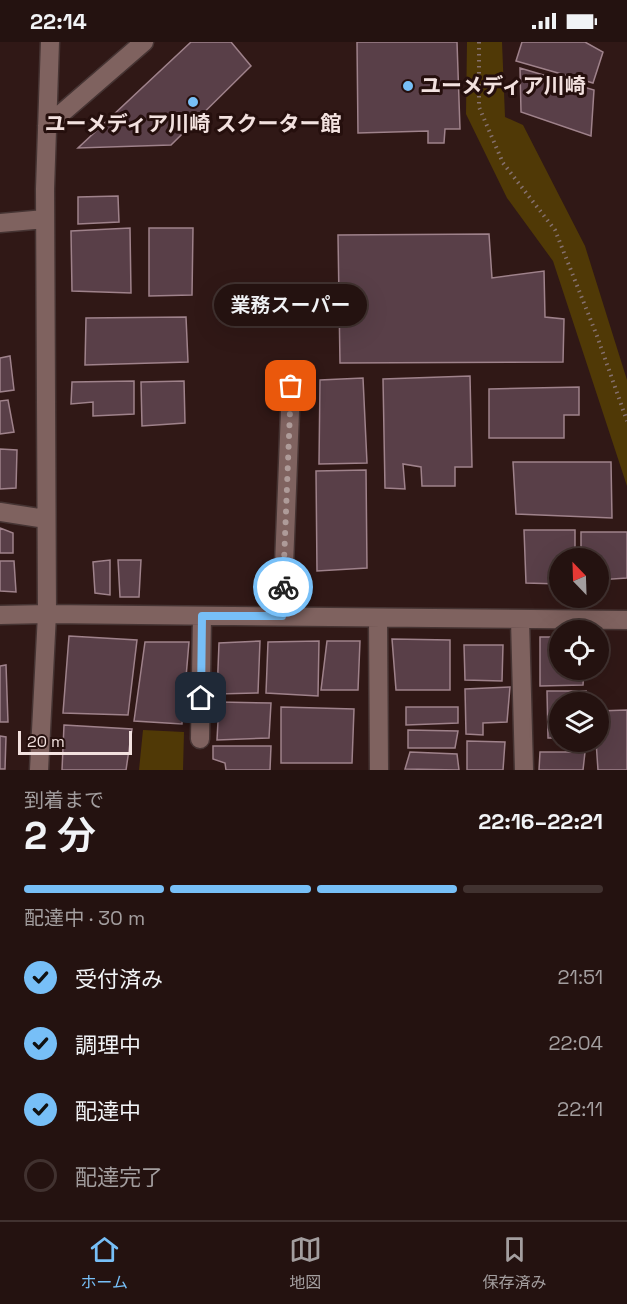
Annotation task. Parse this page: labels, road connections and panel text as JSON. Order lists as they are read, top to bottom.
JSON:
{
  "places": ["ユーメディア川崎", "ユーメディア川崎 スクーター館", "業務スーパー"],
  "scale_bar": "20 m",
  "north": "top left",
  "page": {
    "status": "22:14",
    "bubble": "業務スーパー",
    "scale": "20 m",
    "heading": ["2 分", "到着まで", "22:16–22:21"],
    "bar": "配達中 · 30 m",
    "list": [
      ["受付済み", "21:51"],
      ["調理中", "22:04"],
      ["配達中", "22:11"],
      "配達完了"
    ],
    "tabs": ["ホーム", "地図", "保存済み"]
  }
}
